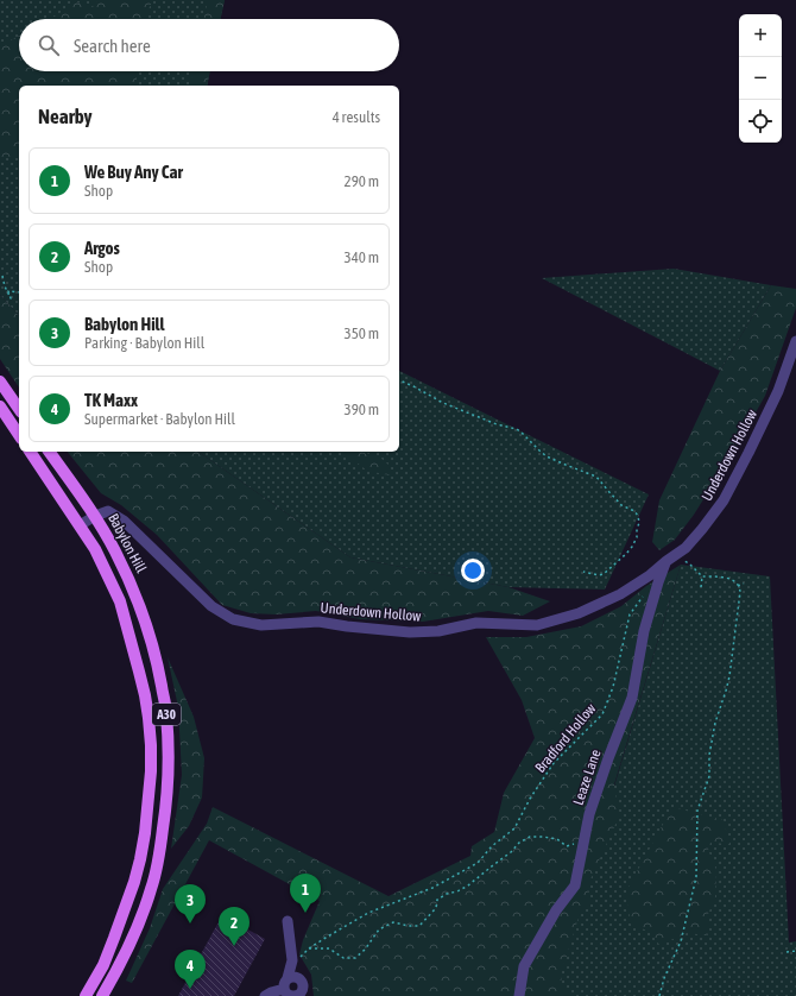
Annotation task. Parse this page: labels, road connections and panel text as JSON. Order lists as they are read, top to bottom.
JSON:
{
  "streets": {
    "main road": ["Babylon Hill", "A30"],
    "street": ["Underdown Hollow", "Leaze Lane"],
    "path": ["Bradford Hollow"]
  },
  "crossings": [
    ["Underdown Hollow", "Babylon Hill"],
    ["Underdown Hollow", "Leaze Lane"],
    ["Babylon Hill", "A30"]
  ],
  "page": {
    "map_buttons": ["+", "−"],
    "search": "Search here",
    "heading": ["Nearby", "4 results"],
    "list": [
      {
        "mark": "1",
        "name": "We Buy Any Car",
        "note": "Shop",
        "value": "290 m"
      },
      {
        "mark": "2",
        "name": "Argos",
        "note": "Shop",
        "value": "340 m"
      },
      {
        "mark": "3",
        "name": "Babylon Hill",
        "note": "Parking · Babylon Hill",
        "value": "350 m"
      },
      {
        "mark": "4",
        "name": "TK Maxx",
        "note": "Supermarket · Babylon Hill",
        "value": "390 m"
      }
    ],
    "pins": [
      "1",
      "3",
      "2",
      "4"
    ]
  }
}
